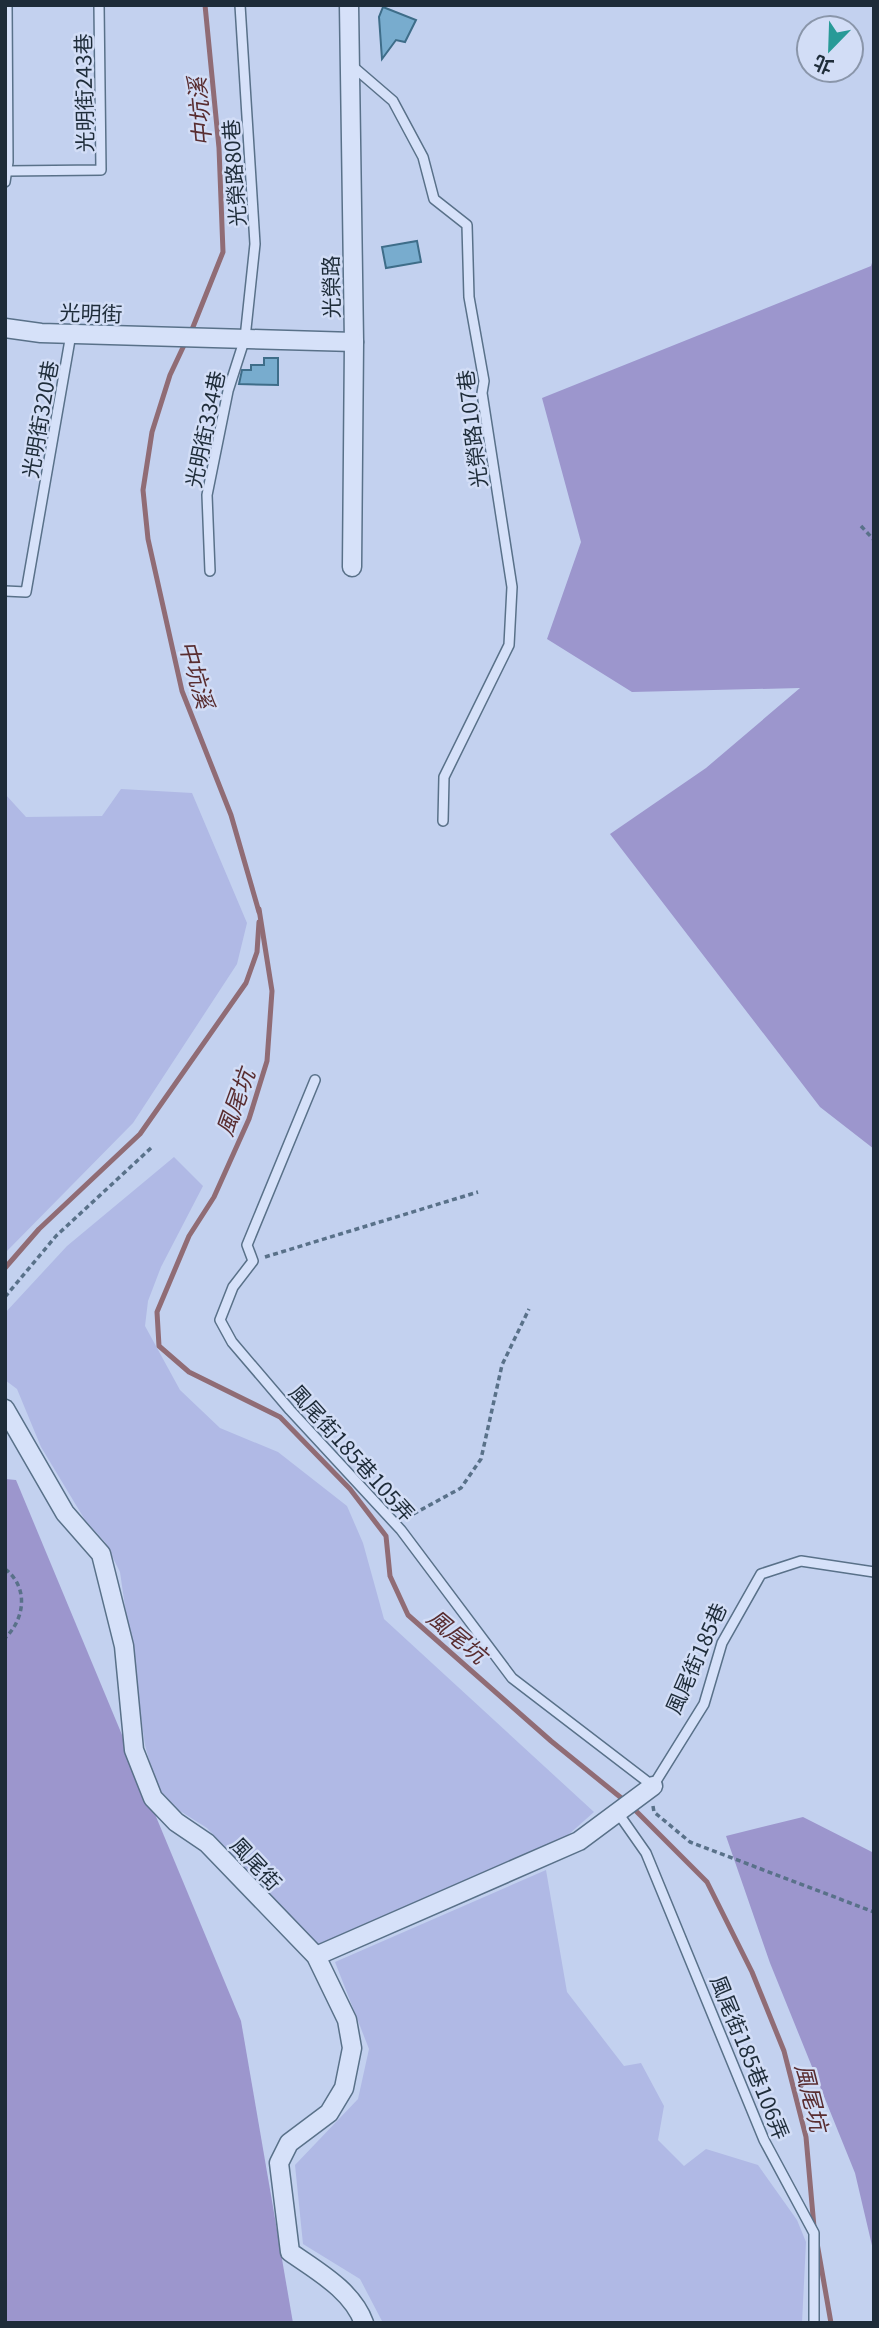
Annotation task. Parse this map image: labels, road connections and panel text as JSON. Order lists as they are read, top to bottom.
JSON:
{
  "streets": {
    "street": ["光榮路", "光明街", "風尾街"],
    "lane": [
      "光明街243巷",
      "光榮路80巷",
      "光明街320巷",
      "光明街334巷",
      "光榮路107巷",
      "風尾街185巷105弄",
      "風尾街185巷",
      "風尾街185巷106弄"
    ]
  },
  "crossings": [
    ["光榮路80巷", "光明街"],
    ["光榮路80巷", "光明街334巷"],
    ["光榮路", "光榮路107巷"],
    ["光明街", "光明街320巷"],
    ["光明街", "光明街334巷"],
    ["風尾街185巷105弄", "風尾街185巷"]
  ],
  "water": ["中坑溪", "風尾坑"],
  "north": "bottom left"
}
